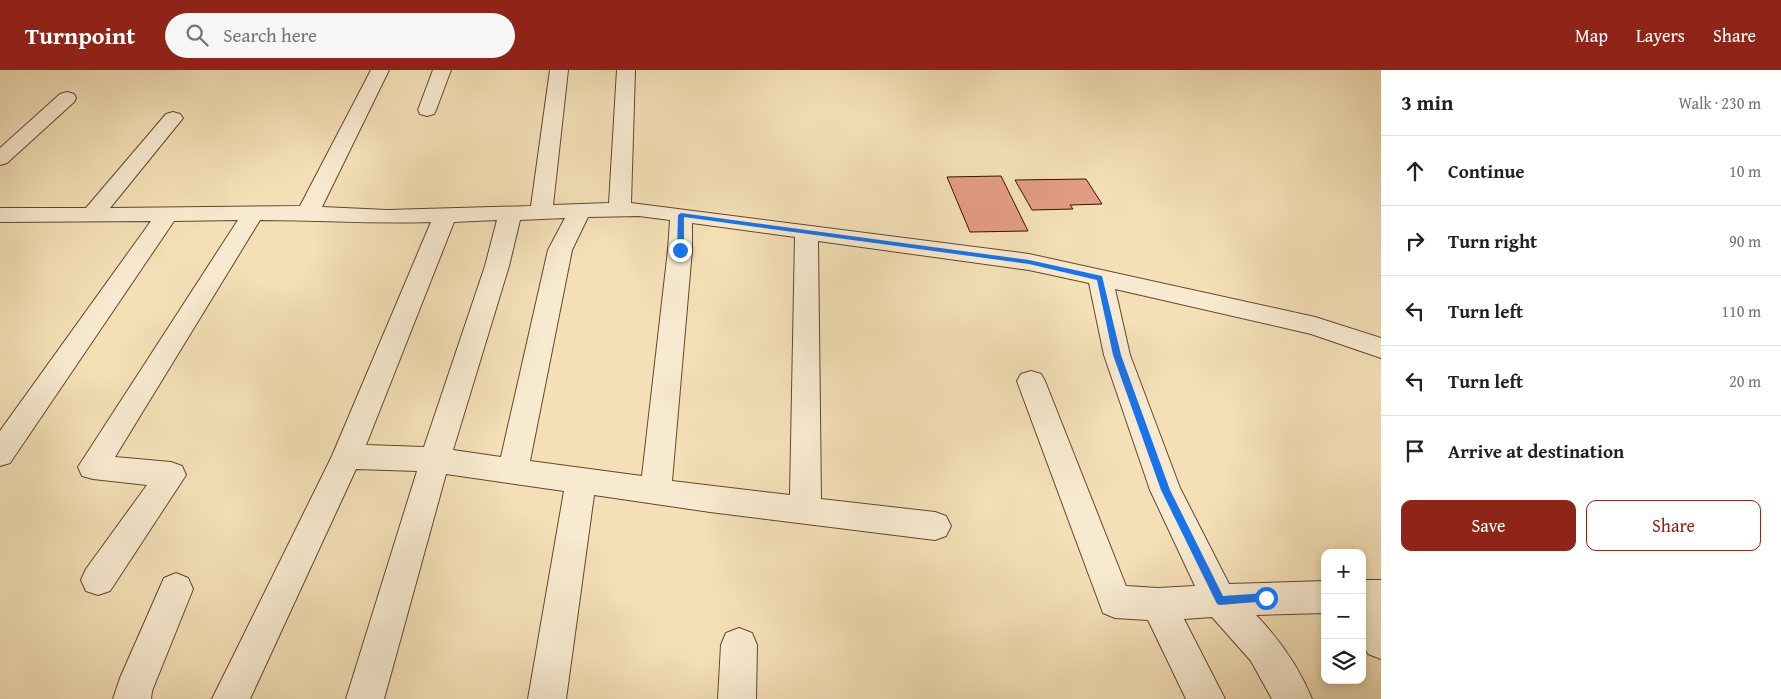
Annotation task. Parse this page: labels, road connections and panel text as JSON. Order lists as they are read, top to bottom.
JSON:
{
  "page": {
    "header": "Turnpoint",
    "search": "Search here",
    "nav": ["Map", "Layers", "Share"],
    "heading": ["3 min", "Walk · 230 m"],
    "list": [
      ["Continue", "10 m"],
      ["Turn right", "90 m"],
      ["Turn left", "110 m"],
      ["Turn left", "20 m"],
      "Arrive at destination"
    ],
    "buttons": ["Save", "Share"],
    "map_buttons": ["+", "−"]
  }
}
